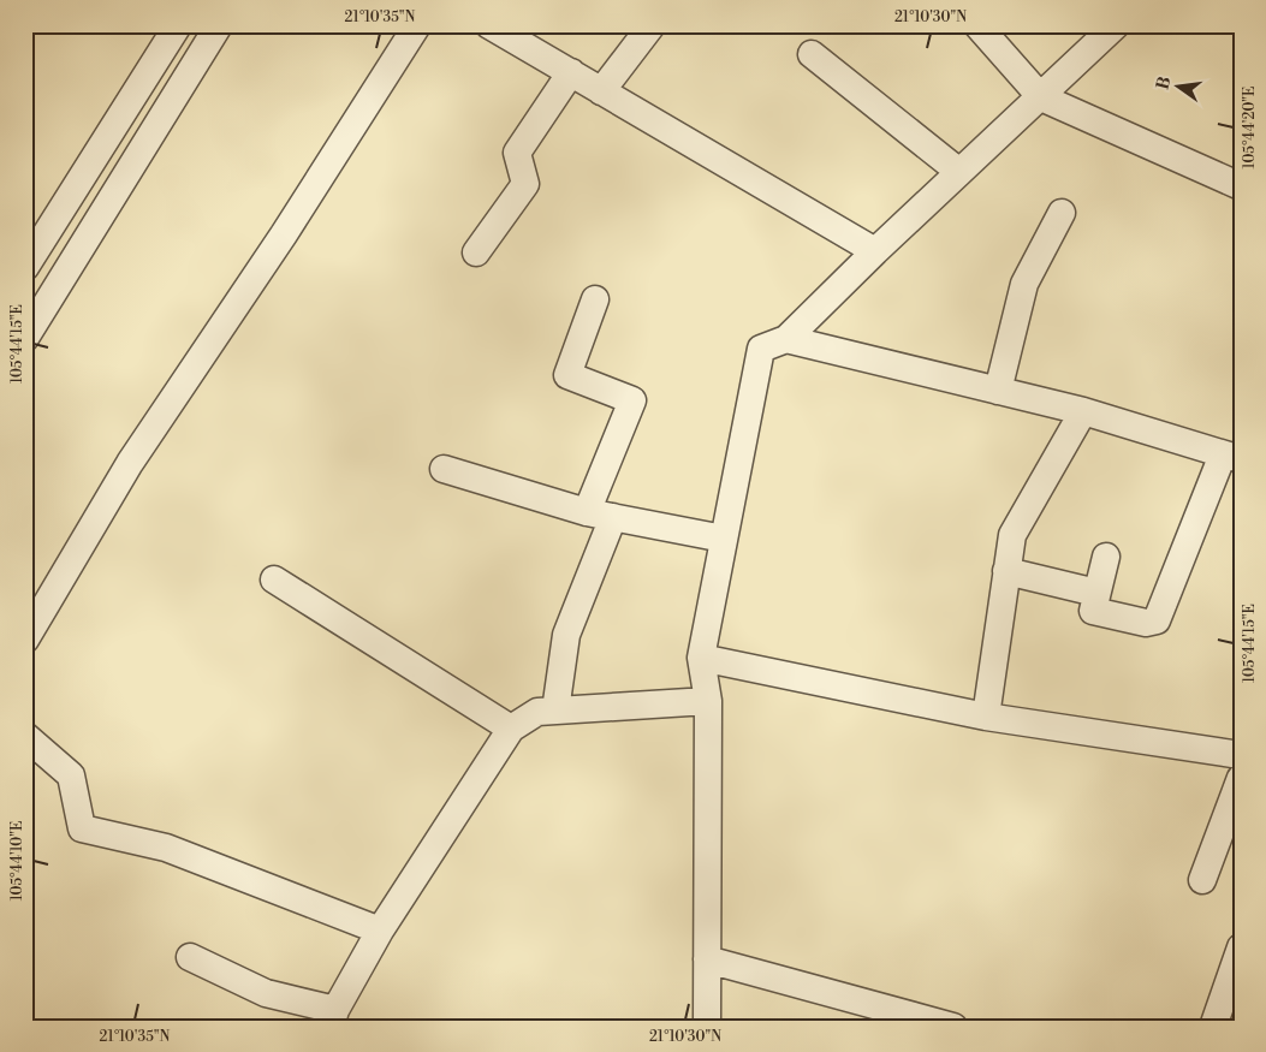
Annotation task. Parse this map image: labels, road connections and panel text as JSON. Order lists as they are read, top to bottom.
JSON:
{
  "north": "left",
  "coordinates": [
    "21°10'35\"N",
    "21°10'30\"N",
    "105°44'20\"E",
    "105°44'15\"E",
    "105°44'10\"E"
  ]
}
